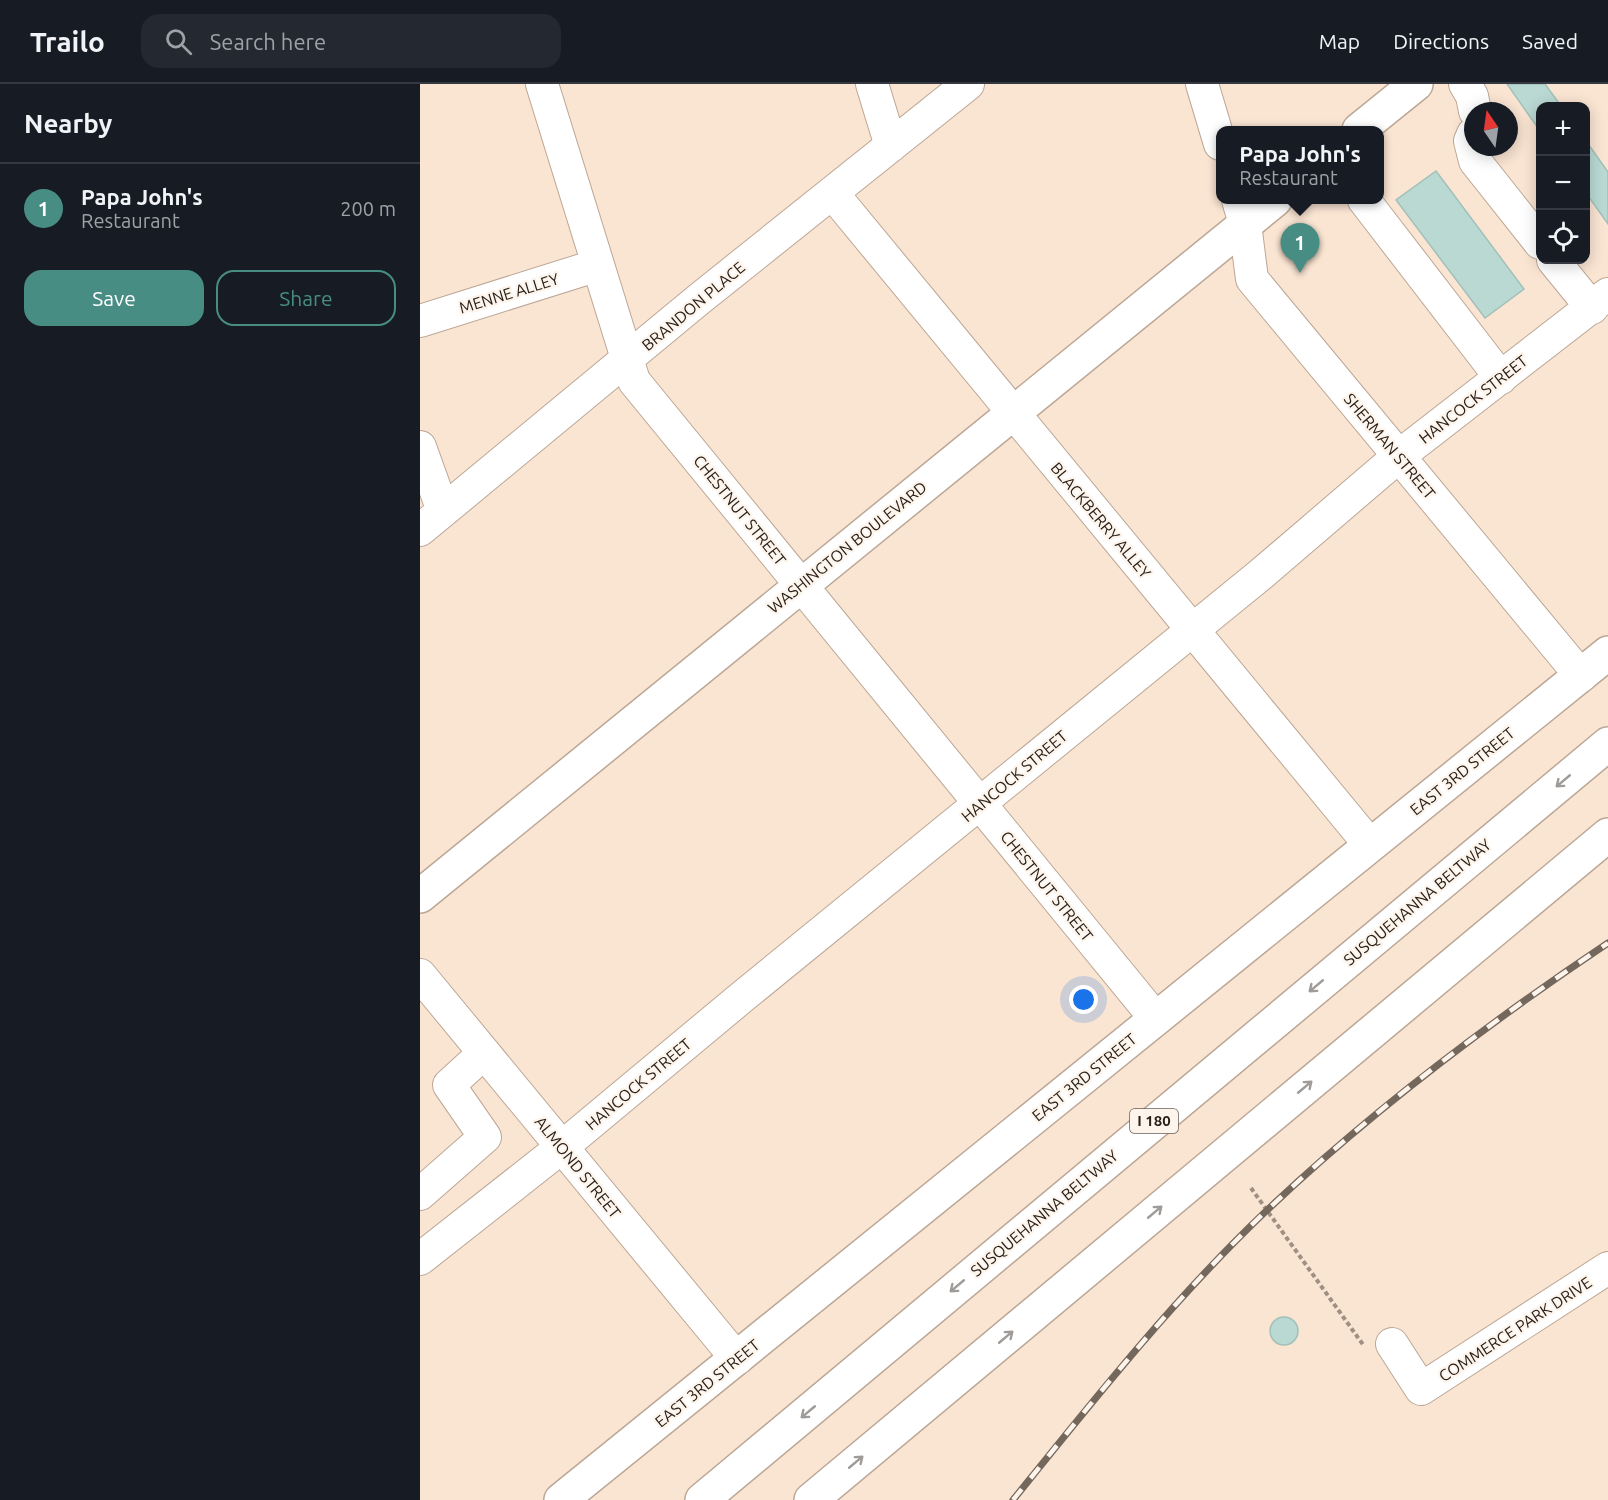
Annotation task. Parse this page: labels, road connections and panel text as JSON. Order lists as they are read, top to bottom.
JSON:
{
  "streets": {
    "main road": [
      "WASHINGTON BOULEVARD",
      "EAST 3RD STREET",
      "SUSQUEHANNA BELTWAY",
      "I 180"
    ],
    "street": [
      "MENNE ALLEY",
      "BRANDON PLACE",
      "HANCOCK STREET",
      "SHERMAN STREET",
      "CHESTNUT STREET",
      "BLACKBERRY ALLEY",
      "ALMOND STREET",
      "COMMERCE PARK DRIVE"
    ]
  },
  "crossings": [
    ["MENNE ALLEY", "CHESTNUT STREET"],
    ["BRANDON PLACE", "CHESTNUT STREET"],
    ["BRANDON PLACE", "BLACKBERRY ALLEY"],
    ["HANCOCK STREET", "SHERMAN STREET"],
    ["HANCOCK STREET", "CHESTNUT STREET"],
    ["HANCOCK STREET", "BLACKBERRY ALLEY"],
    ["HANCOCK STREET", "ALMOND STREET"],
    ["SHERMAN STREET", "WASHINGTON BOULEVARD"],
    ["SHERMAN STREET", "EAST 3RD STREET"],
    ["CHESTNUT STREET", "WASHINGTON BOULEVARD"],
    ["CHESTNUT STREET", "EAST 3RD STREET"],
    ["BLACKBERRY ALLEY", "WASHINGTON BOULEVARD"],
    ["BLACKBERRY ALLEY", "EAST 3RD STREET"],
    ["EAST 3RD STREET", "ALMOND STREET"]
  ],
  "north": "top",
  "page": {
    "header": "Trailo",
    "search": "Search here",
    "nav": ["Map", "Directions", "Saved"],
    "heading": "Nearby",
    "map_buttons": ["+", "−"],
    "popup": ["Papa John's", "Restaurant"],
    "list": [
      {
        "mark": "1",
        "name": "Papa John's",
        "note": "Restaurant",
        "value": "200 m"
      }
    ],
    "pins": "1",
    "buttons": ["Save", "Share"]
  }
}
